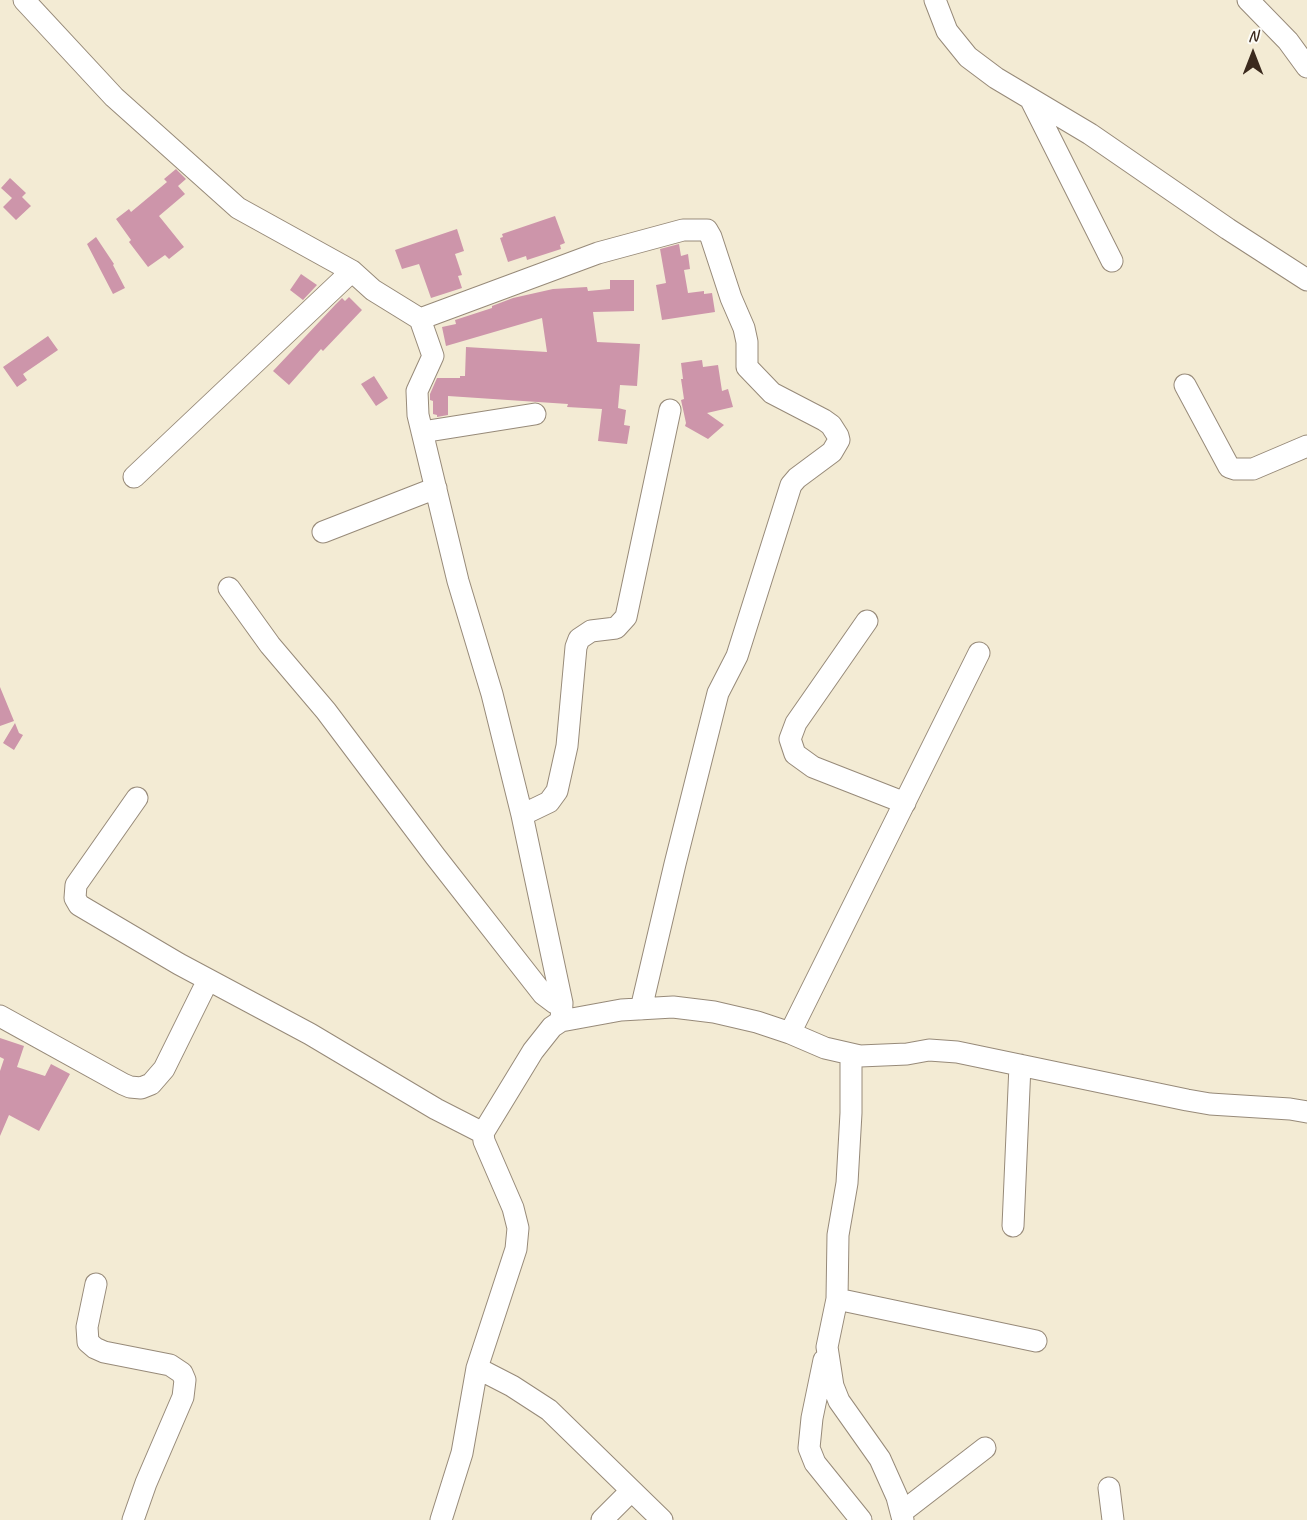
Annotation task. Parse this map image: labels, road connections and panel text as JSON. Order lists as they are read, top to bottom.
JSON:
{
  "north": "top"
}
